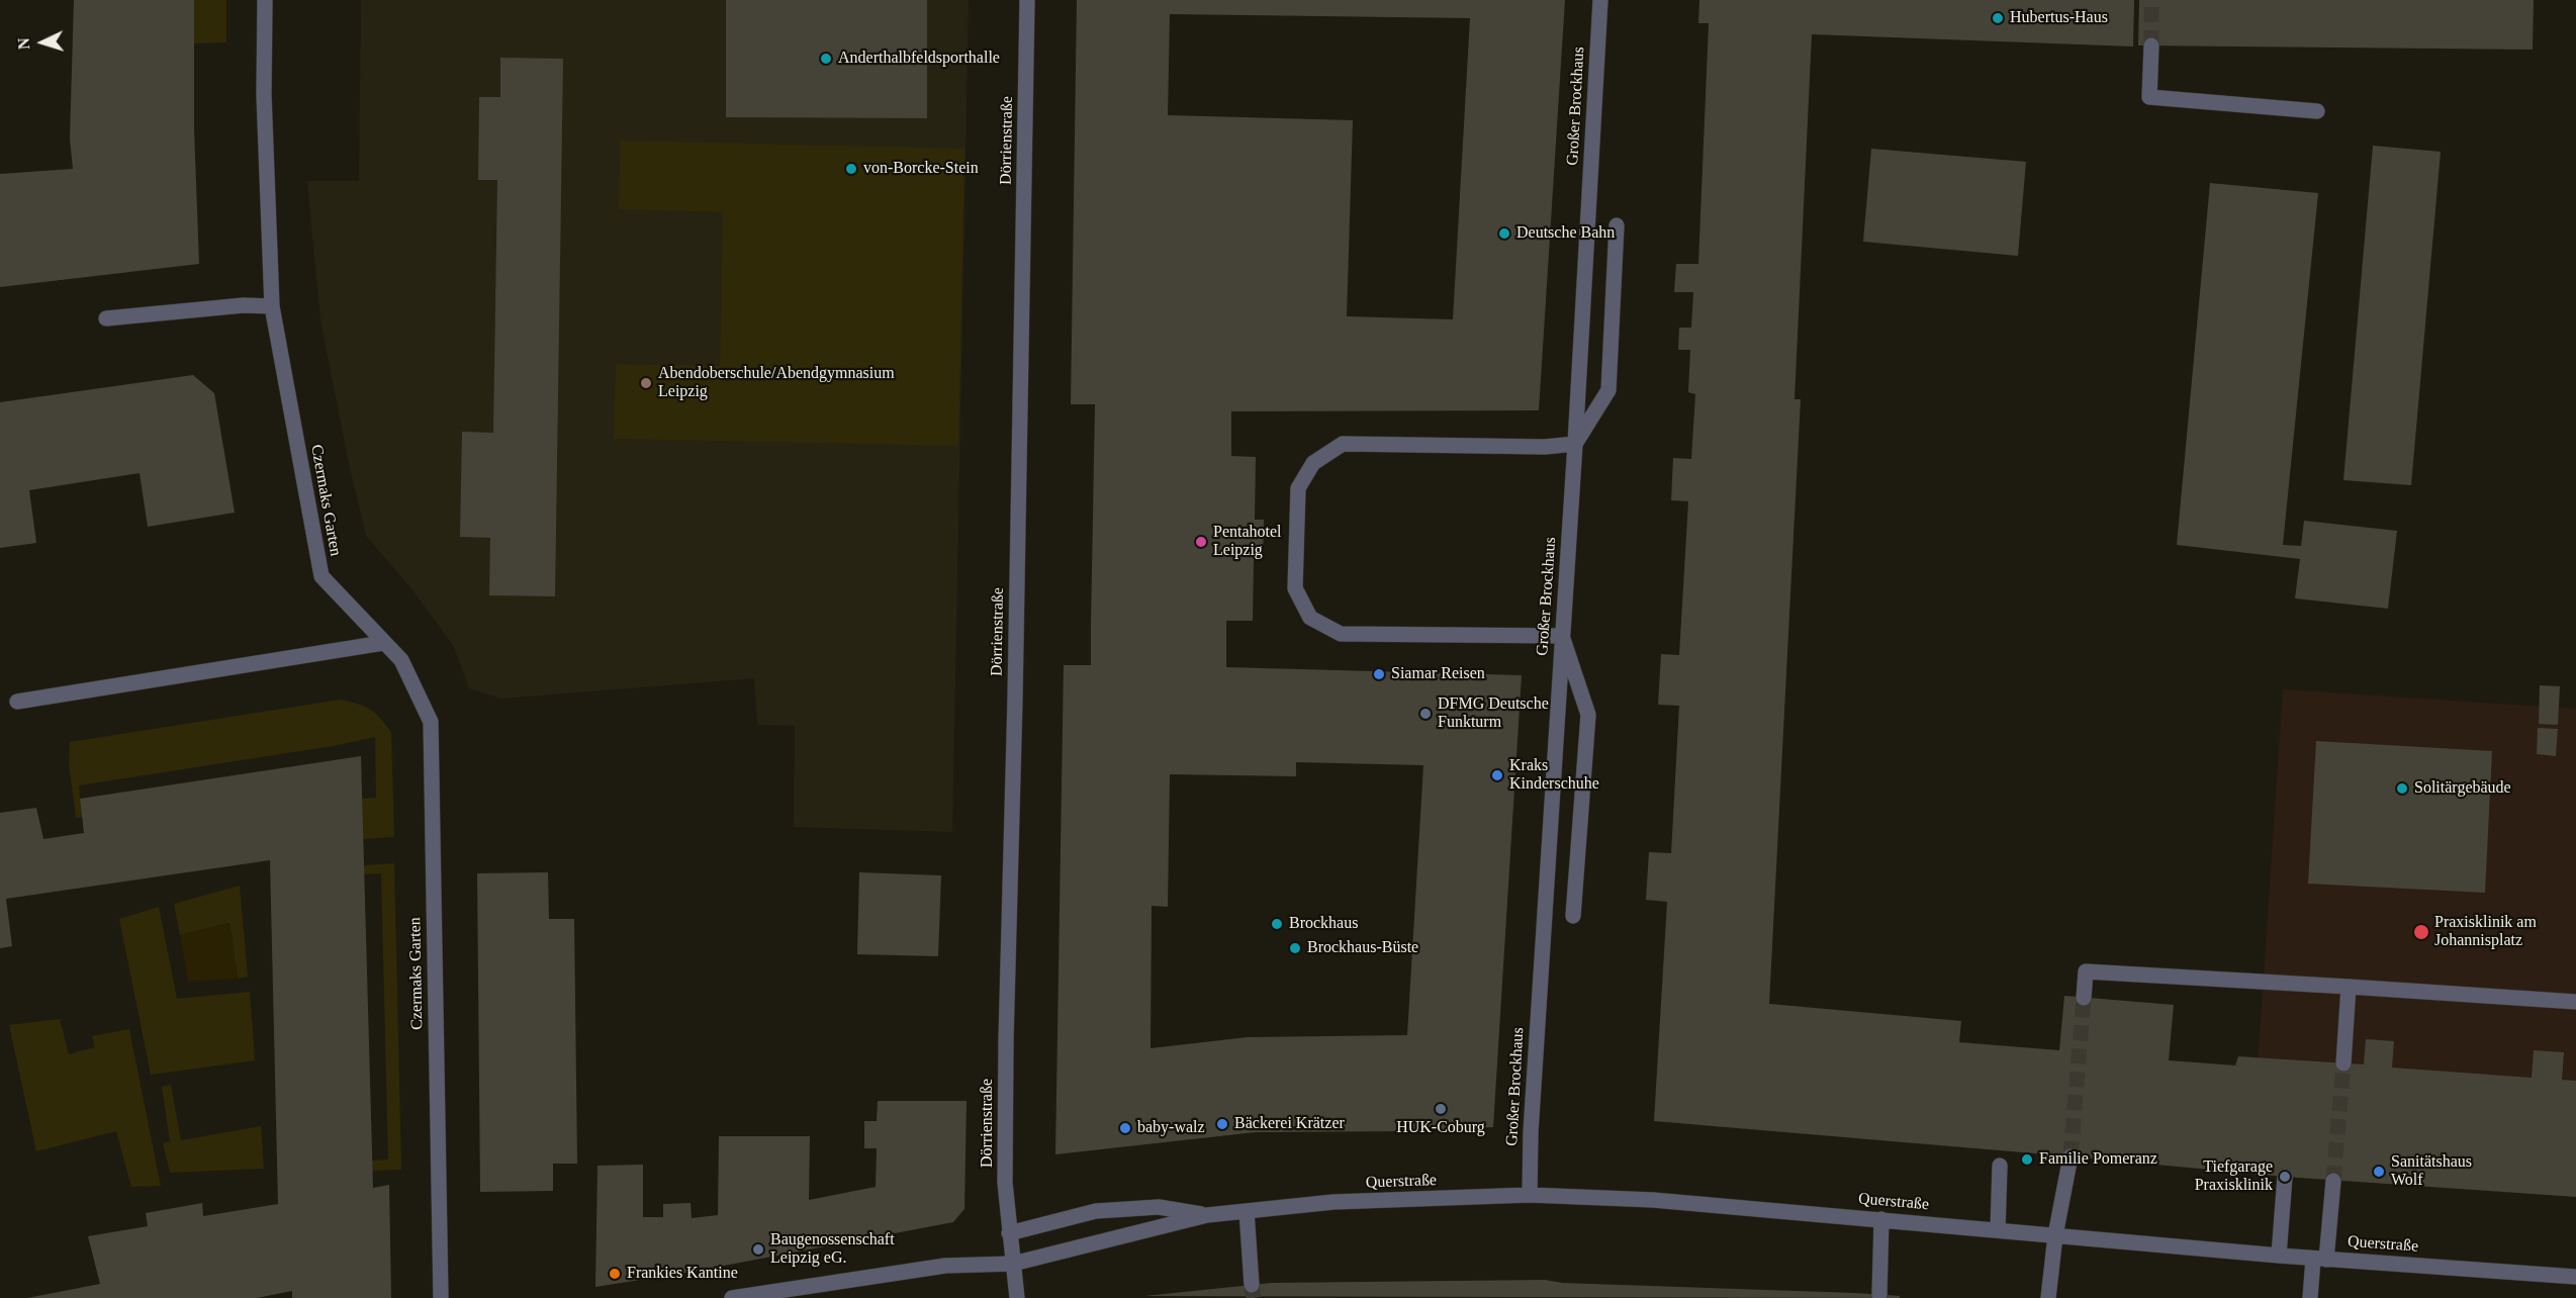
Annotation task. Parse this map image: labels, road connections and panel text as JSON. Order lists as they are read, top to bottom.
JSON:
{
  "streets": {
    "street": [
      "Großer Brockhaus",
      "Dörrienstraße",
      "Czermaks Garten",
      "Querstraße"
    ]
  },
  "crossings": [
    ["Großer Brockhaus", "Querstraße"],
    ["Dörrienstraße", "Querstraße"]
  ],
  "places": [
    "Hubertus-Haus",
    "Anderthalbfeldsporthalle",
    "von-Borcke-Stein",
    "Deutsche Bahn",
    "Abendoberschule/Abendgymnasium Leipzig",
    "Pentahotel Leipzig",
    "Siamar Reisen",
    "DFMG Deutsche Funkturm",
    "Kraks Kinderschuhe",
    "Solitärgebäude",
    "Brockhaus",
    "Praxisklinik am Johannisplatz",
    "Brockhaus-Büste",
    "HUK-Coburg",
    "Bäckerei Krätzer",
    "baby-walz",
    "Familie Pomeranz",
    "Sanitätshaus Wolf",
    "Tiefgarage Praxisklinik",
    "Baugenossenschaft Leipzig eG.",
    "Frankies Kantine"
  ],
  "north": "left"
}
